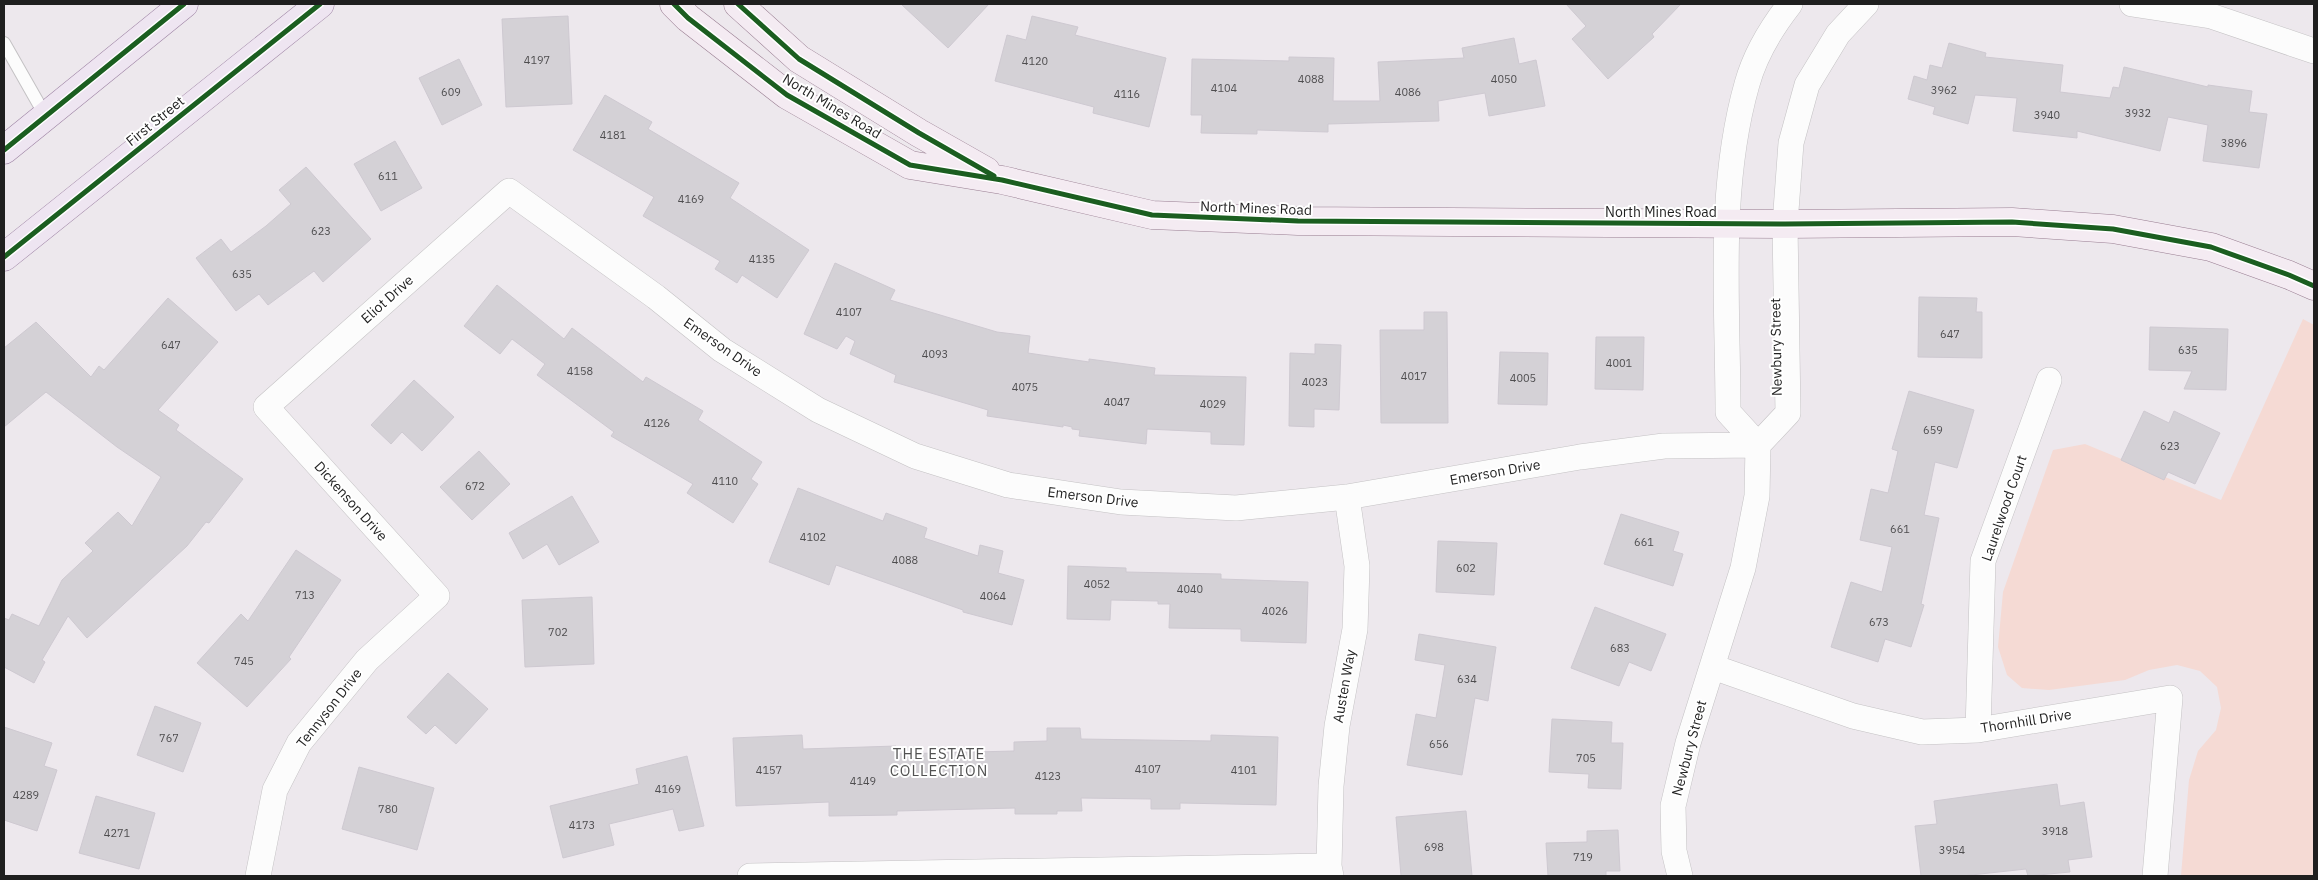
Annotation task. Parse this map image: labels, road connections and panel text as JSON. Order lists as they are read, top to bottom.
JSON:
{
  "streets": {
    "main road": ["North Mines Road", "First Street"],
    "street": [
      "Eliot Drive",
      "Emerson Drive",
      "Newbury Street",
      "Dickenson Drive",
      "Laurelwood Court",
      "Austen Way",
      "Tennyson Drive",
      "Thornhill Drive"
    ]
  },
  "crossings": [
    ["North Mines Road", "Newbury Street"],
    ["Eliot Drive", "Emerson Drive"],
    ["Eliot Drive", "Dickenson Drive"],
    ["Emerson Drive", "Newbury Street"],
    ["Emerson Drive", "Austen Way"],
    ["Newbury Street", "Thornhill Drive"],
    ["Dickenson Drive", "Tennyson Drive"],
    ["Laurelwood Court", "Thornhill Drive"]
  ],
  "districts": ["THE ESTATE COLLECTION"],
  "house_numbers": [
    "4197",
    "4120",
    "4088",
    "4050",
    "4104",
    "3962",
    "609",
    "4086",
    "4116",
    "3932",
    "3940",
    "4181",
    "3896",
    "611",
    "4169",
    "623",
    "4135",
    "635",
    "4107",
    "647",
    "647",
    "635",
    "4093",
    "4001",
    "4158",
    "4017",
    "4005",
    "4023",
    "4075",
    "4047",
    "4029",
    "4126",
    "659",
    "623",
    "4110",
    "672",
    "661",
    "4102",
    "661",
    "4088",
    "602",
    "4052",
    "4040",
    "713",
    "4064",
    "4026",
    "673",
    "702",
    "683",
    "745",
    "634",
    "767",
    "656",
    "705",
    "4107",
    "4157",
    "4101",
    "4123",
    "4149",
    "4169",
    "4289",
    "780",
    "4173",
    "3918",
    "4271",
    "698",
    "3954",
    "719"
  ]
}
